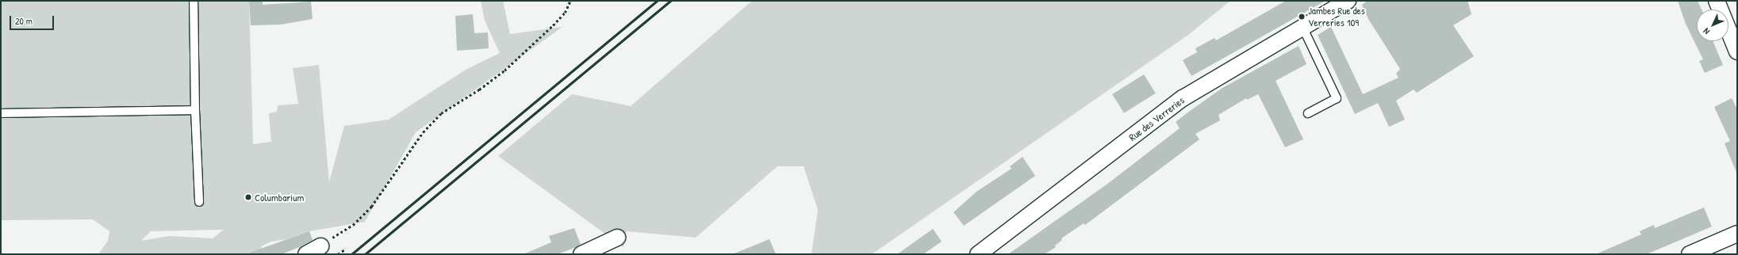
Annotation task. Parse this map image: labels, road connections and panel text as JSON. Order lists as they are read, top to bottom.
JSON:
{
  "streets": {
    "street": ["Rue des Verreries"]
  },
  "places": ["Jambes Rue des Verreries 109", "Columbarium"],
  "scale_bar": "20 m",
  "north": "bottom left"
}
